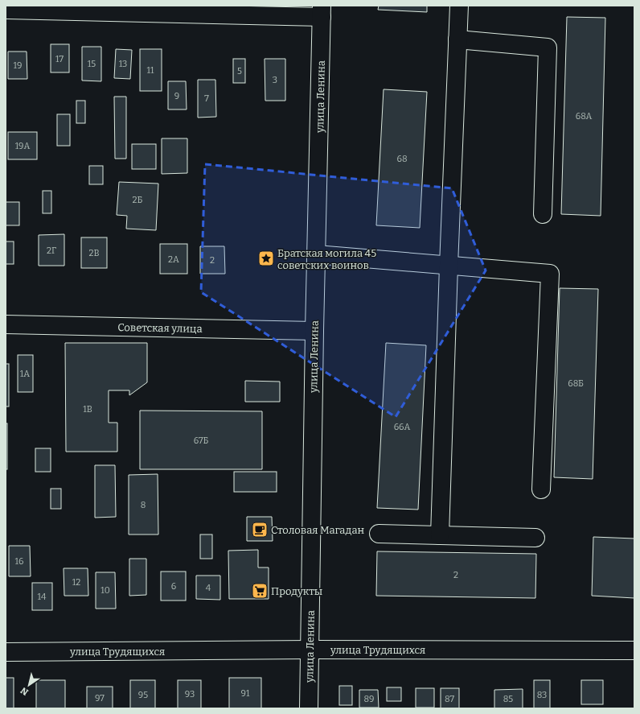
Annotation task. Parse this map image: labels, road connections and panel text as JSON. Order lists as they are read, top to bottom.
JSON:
{
  "streets": {
    "street": ["улица Ленина", "Советская улица", "улица Трудящихся"]
  },
  "crossings": [
    ["улица Ленина", "Советская улица"],
    ["улица Ленина", "улица Трудящихся"]
  ],
  "places": {
    "place": ["Братская могила 45 советских воинов"],
    "cafe": ["Столовая Магадан"],
    "supermarket": ["Продукты"]
  },
  "house_numbers": [
    "17",
    "15",
    "13",
    "19",
    "11",
    "5",
    "3",
    "9",
    "7",
    "68А",
    "19А",
    "68",
    "2Б",
    "2Г",
    "2В",
    "2А",
    "2",
    "1А",
    "68Б",
    "1В",
    "66А",
    "67Б",
    "8",
    "16",
    "2",
    "12",
    "6",
    "4",
    "10",
    "14",
    "91",
    "93",
    "95",
    "83",
    "97",
    "89",
    "87",
    "85"
  ],
  "north": "bottom left"
}
